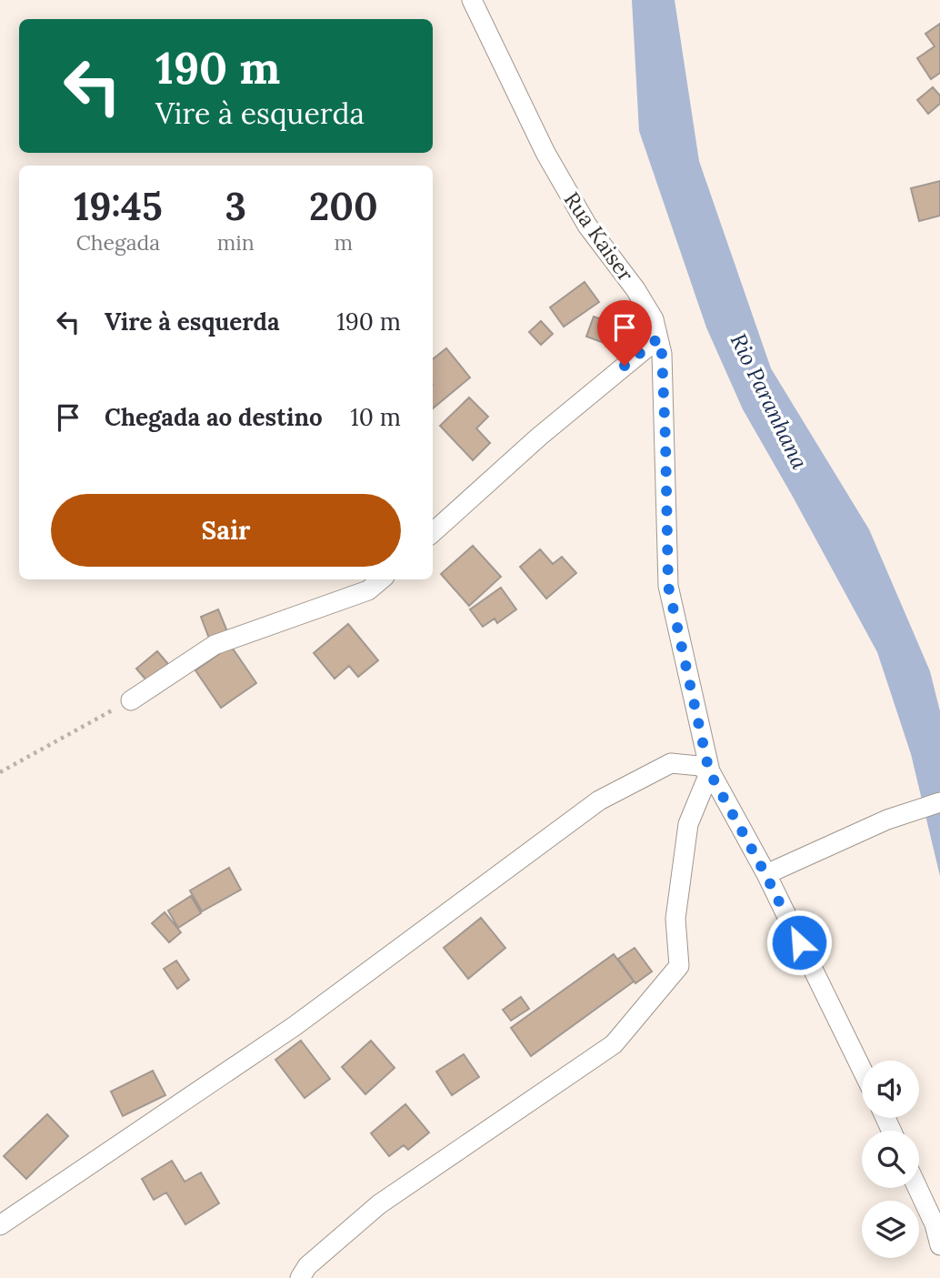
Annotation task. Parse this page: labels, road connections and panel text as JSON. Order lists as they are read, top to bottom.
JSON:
{
  "streets": {
    "street": ["Rua Kaiser"]
  },
  "water": ["Rio Paranhana"],
  "page": {
    "turn": ["190 m", "Vire à esquerda"],
    "eta": [
      "19:45",
      "Chegada",
      "3",
      "min",
      "200",
      "m"
    ],
    "list": [
      {
        "name": "Vire à esquerda",
        "value": "190 m"
      },
      {
        "name": "Chegada ao destino",
        "value": "10 m"
      }
    ],
    "buttons": "Sair"
  }
}
